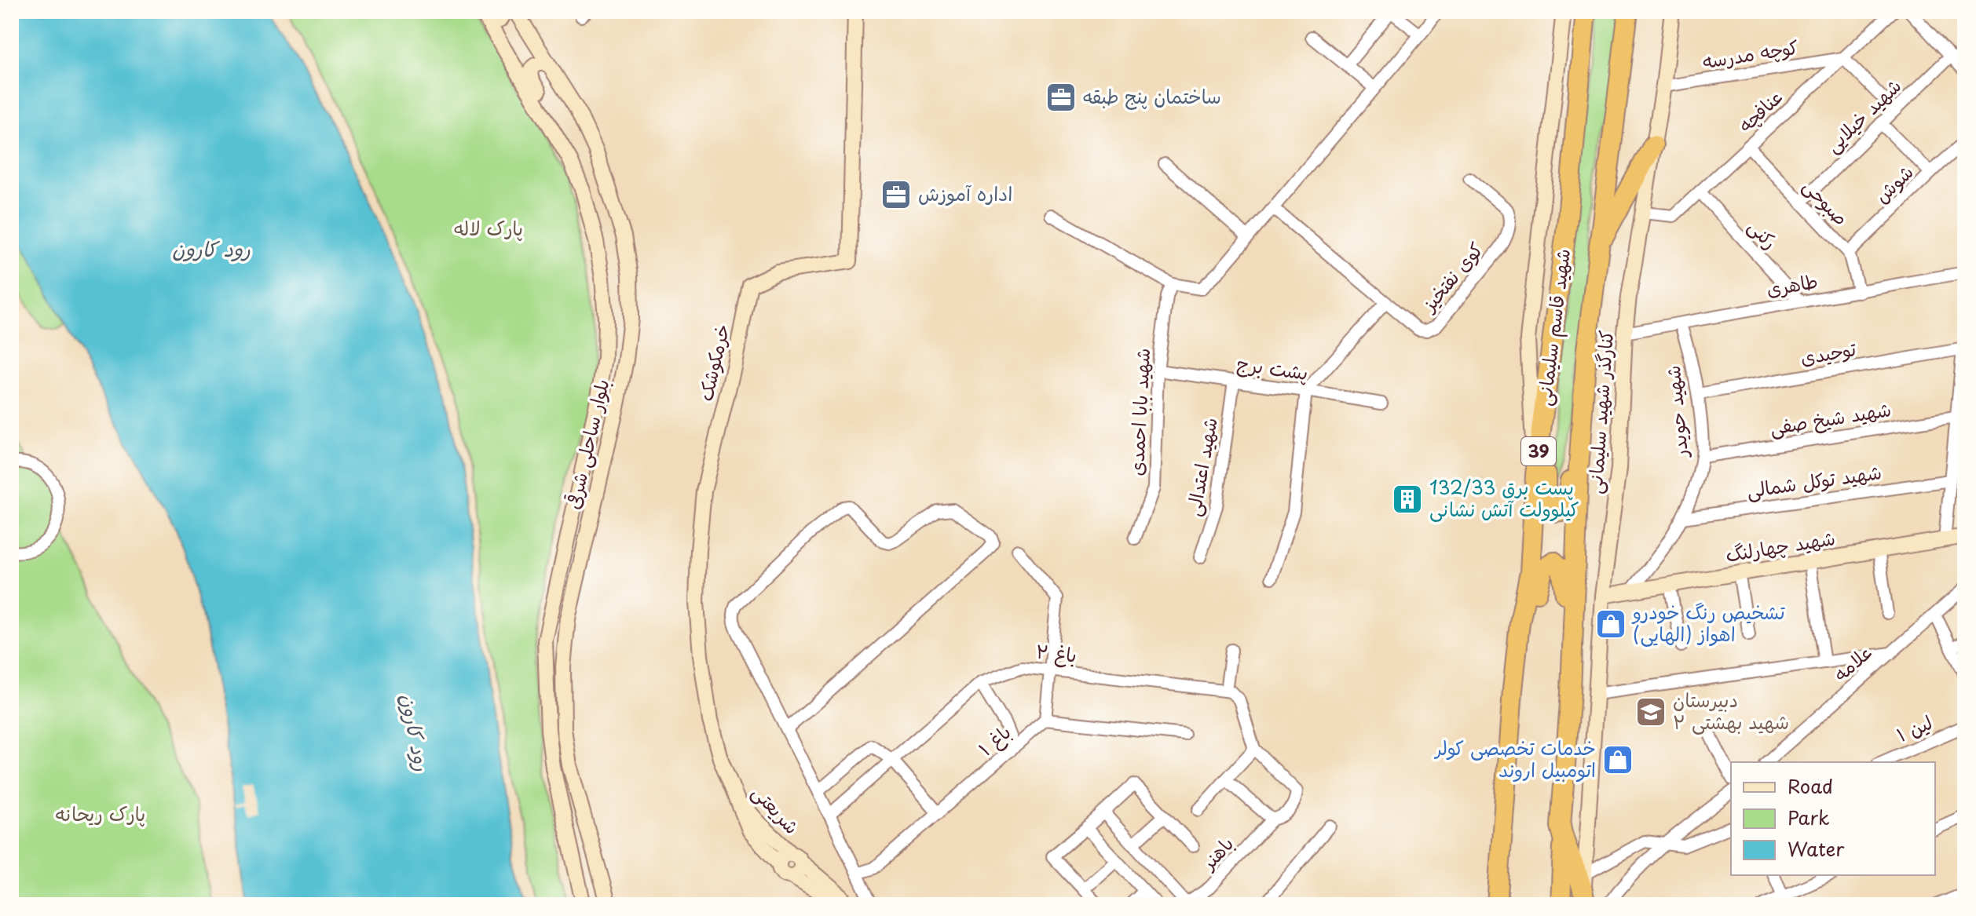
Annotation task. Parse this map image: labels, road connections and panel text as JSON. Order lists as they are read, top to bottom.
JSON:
{
  "streets": {
    "highway": ["شهید قاسم سلیمانی", "39"],
    "main road": [
      "خرمکوشک",
      "کنارگذر شهید سلیمانی",
      "بلوار ساحلی شرقی",
      "شهید چهارلنگ",
      "شریعتی"
    ],
    "street": [
      "کوچه مدرسه",
      "عنافچه",
      "شهید خیلایی",
      "شوش",
      "صبوحی",
      "رکنی",
      "کوی نفتخیز",
      "طاهری",
      "توحیدی",
      "پشت برج",
      "شهید حویدر",
      "شهید بابا احمدی",
      "شهید شیخ صفی",
      "شهید اعتدالی",
      "شهید توکل شمالی",
      "باغ ۲",
      "علامه",
      "لین ۱",
      "باغ ۱",
      "باهنر"
    ]
  },
  "crossings": [
    ["کوچه مدرسه", "عنافچه"],
    ["کوچه مدرسه", "کنارگذر شهید سلیمانی"],
    ["عنافچه", "صبوحی"],
    ["عنافچه", "رکنی"],
    ["عنافچه", "کنارگذر شهید سلیمانی"],
    ["شهید خیلایی", "صبوحی"],
    ["شوش", "صبوحی"],
    ["صبوحی", "طاهری"],
    ["رکنی", "طاهری"],
    ["طاهری", "شهید حویدر"],
    ["طاهری", "کنارگذر شهید سلیمانی"],
    ["شهید قاسم سلیمانی", "کنارگذر شهید سلیمانی"],
    ["شهید قاسم سلیمانی", "39"],
    ["توحیدی", "شهید حویدر"],
    ["خرمکوشک", "شریعتی"],
    ["پشت برج", "شهید بابا احمدی"],
    ["پشت برج", "شهید اعتدالی"],
    ["شهید حویدر", "شهید شیخ صفی"],
    ["شهید حویدر", "شهید توکل شمالی"],
    ["شهید حویدر", "شهید چهارلنگ"],
    ["کنارگذر شهید سلیمانی", "شهید چهارلنگ"]
  ],
  "water": ["رود کارون"],
  "parks": ["پارک لاله", "پارک ریحانه"],
  "places": {
    "office": ["ساختمان پنج طبقه", "اداره آموزش"],
    "building": ["پست برق 132/33 کیلوولت آتش نشانی"],
    "shop": ["تشخیص رنگ خودرو اهواز (الهایی)", "خدمات تخصصی کولر اتومبیل اروند"],
    "school or university": ["دبیرستان شهید بهشتی ۲"]
  },
  "legend": ["Road", "Park", "Water"]
}
